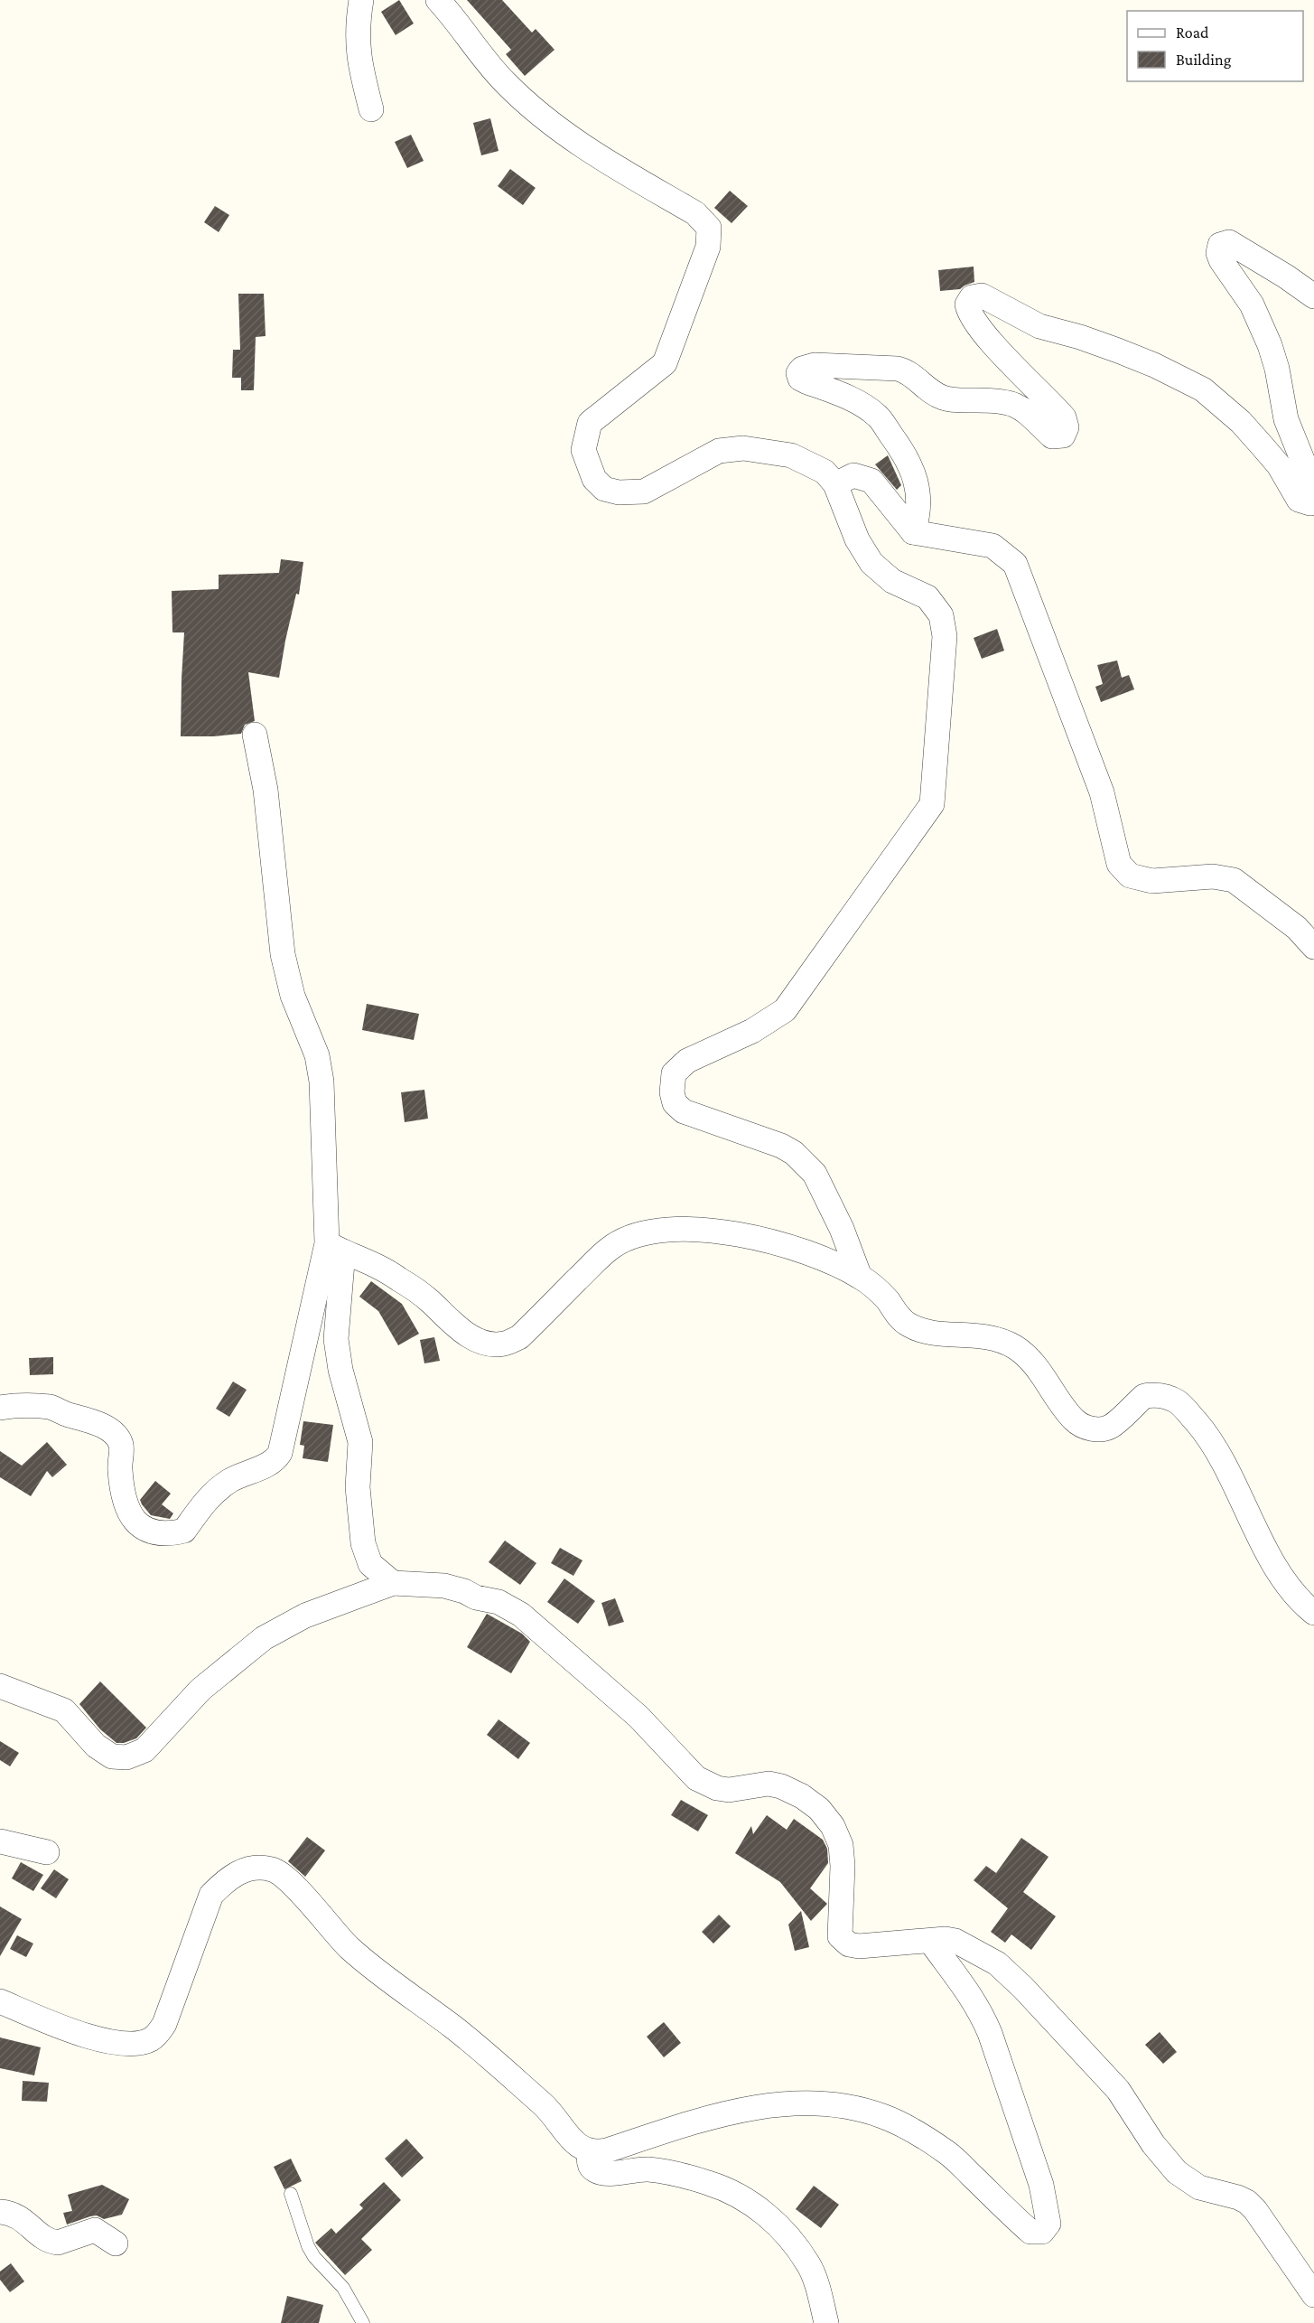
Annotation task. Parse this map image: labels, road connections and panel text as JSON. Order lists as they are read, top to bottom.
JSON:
{
  "legend": ["Road", "Building"]
}
